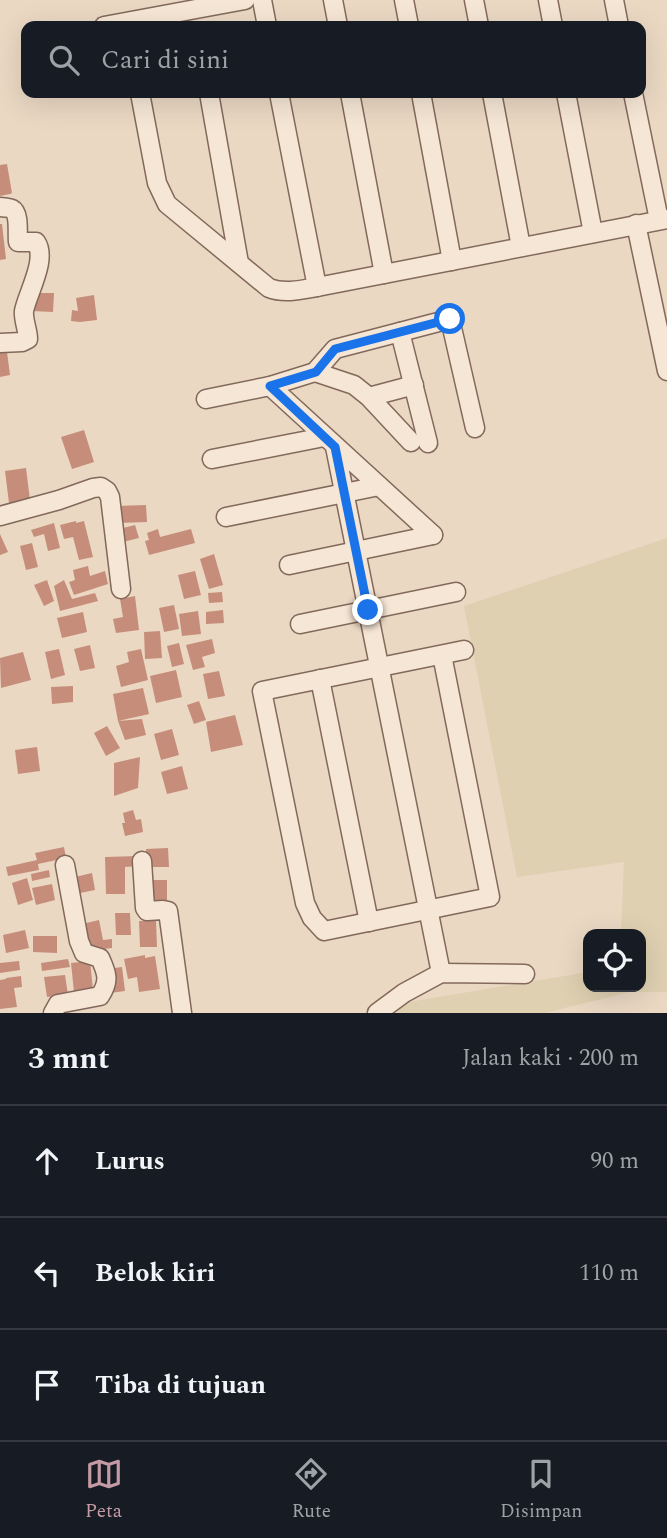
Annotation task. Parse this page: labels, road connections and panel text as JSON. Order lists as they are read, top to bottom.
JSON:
{
  "page": {
    "search": "Cari di sini",
    "heading": ["3 mnt", "Jalan kaki · 200 m"],
    "list": [
      ["Lurus", "90 m"],
      ["Belok kiri", "110 m"],
      "Tiba di tujuan"
    ],
    "nav": ["Peta", "Rute", "Disimpan"]
  }
}
